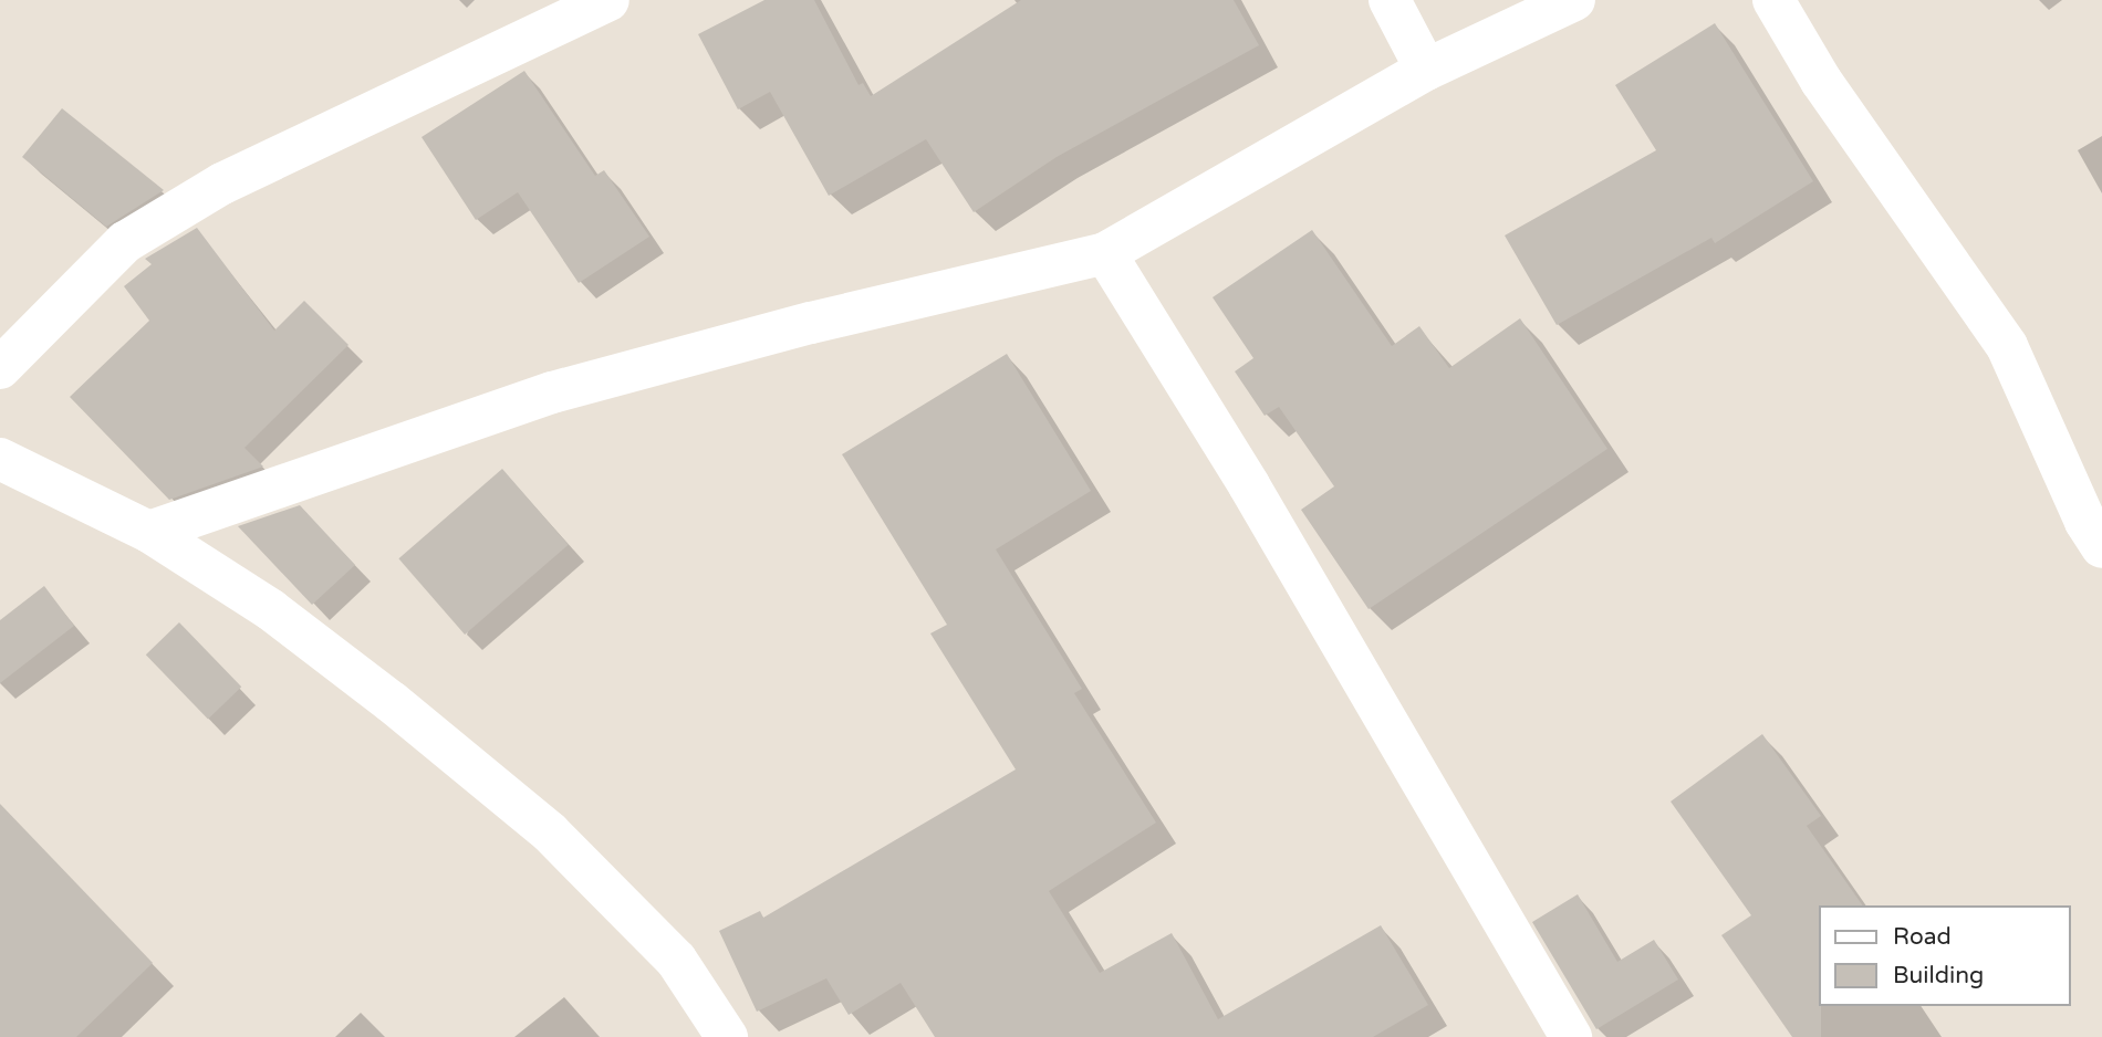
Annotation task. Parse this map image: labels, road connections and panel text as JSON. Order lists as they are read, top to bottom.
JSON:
{
  "legend": ["Road", "Building"]
}
